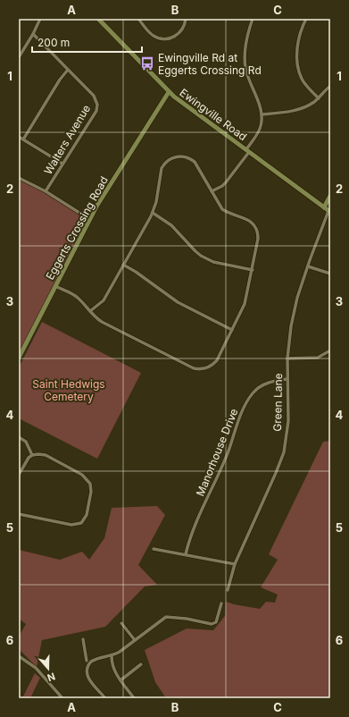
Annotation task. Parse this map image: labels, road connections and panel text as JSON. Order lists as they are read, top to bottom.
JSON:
{
  "streets": {
    "street": [
      "Ewingville Road",
      "Walters Avenue",
      "Eggerts Crossing Road",
      "Green Lane",
      "Manorhouse Drive"
    ]
  },
  "crossings": [
    ["Ewingville Road", "Eggerts Crossing Road"],
    ["Ewingville Road", "Green Lane"],
    ["Green Lane", "Manorhouse Drive"]
  ],
  "parks": ["Saint Hedwigs Cemetery"],
  "places": {
    "bus stop": ["Ewingville Rd at Eggerts Crossing Rd"]
  },
  "scale_bar": "200 m",
  "north": "bottom",
  "grid": {
    "columns": ["A", "B", "C"],
    "rows": [
      "1",
      "2",
      "3",
      "4",
      "5",
      "6"
    ]
  }
}
